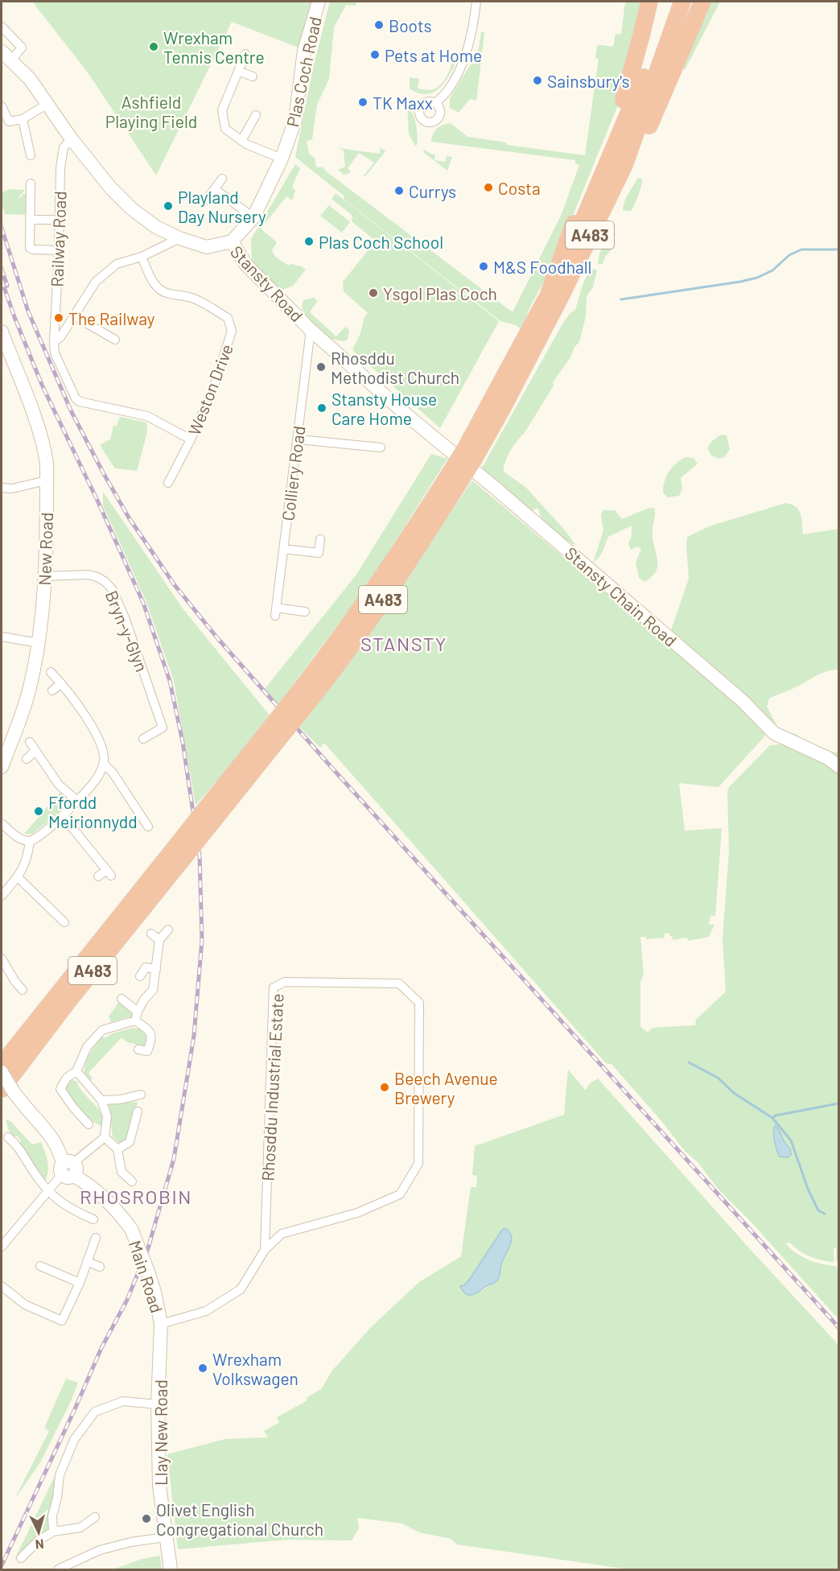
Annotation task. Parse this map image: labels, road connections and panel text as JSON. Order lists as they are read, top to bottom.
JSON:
{
  "streets": {
    "highway": ["A483"],
    "main road": [
      "Plas Coch Road",
      "Stansty Road",
      "New Road",
      "Stansty Chain Road",
      "Main Road",
      "Llay New Road"
    ],
    "street": [
      "Railway Road",
      "Weston Drive",
      "Colliery Road",
      "Bryn-y-Glyn",
      "Rhosddu Industrial Estate"
    ]
  },
  "crossings": [
    ["Plas Coch Road", "Stansty Road"],
    ["Railway Road", "Stansty Road"],
    ["Railway Road", "Weston Drive"],
    ["Stansty Road", "Colliery Road"],
    ["Stansty Road", "Stansty Chain Road"],
    ["New Road", "Bryn-y-Glyn"],
    ["Rhosddu Industrial Estate", "Main Road"],
    ["Rhosddu Industrial Estate", "Llay New Road"],
    ["Main Road", "Llay New Road"]
  ],
  "districts": ["STANSTY", "RHOSROBIN"],
  "parks": ["Ashfield Playing Field"],
  "places": [
    "Boots",
    "Wrexham Tennis Centre",
    "Pets at Home",
    "Sainsbury's",
    "TK Maxx",
    "Costa",
    "Currys",
    "Playland Day Nursery",
    "Plas Coch School",
    "M&S Foodhall",
    "Ysgol Plas Coch",
    "The Railway",
    "Rhosddu Methodist Church",
    "Stansty House Care Home",
    "Ffordd Meirionnydd",
    "Beech Avenue Brewery",
    "Wrexham Volkswagen",
    "Olivet English Congregational Church"
  ],
  "north": "bottom"
}
